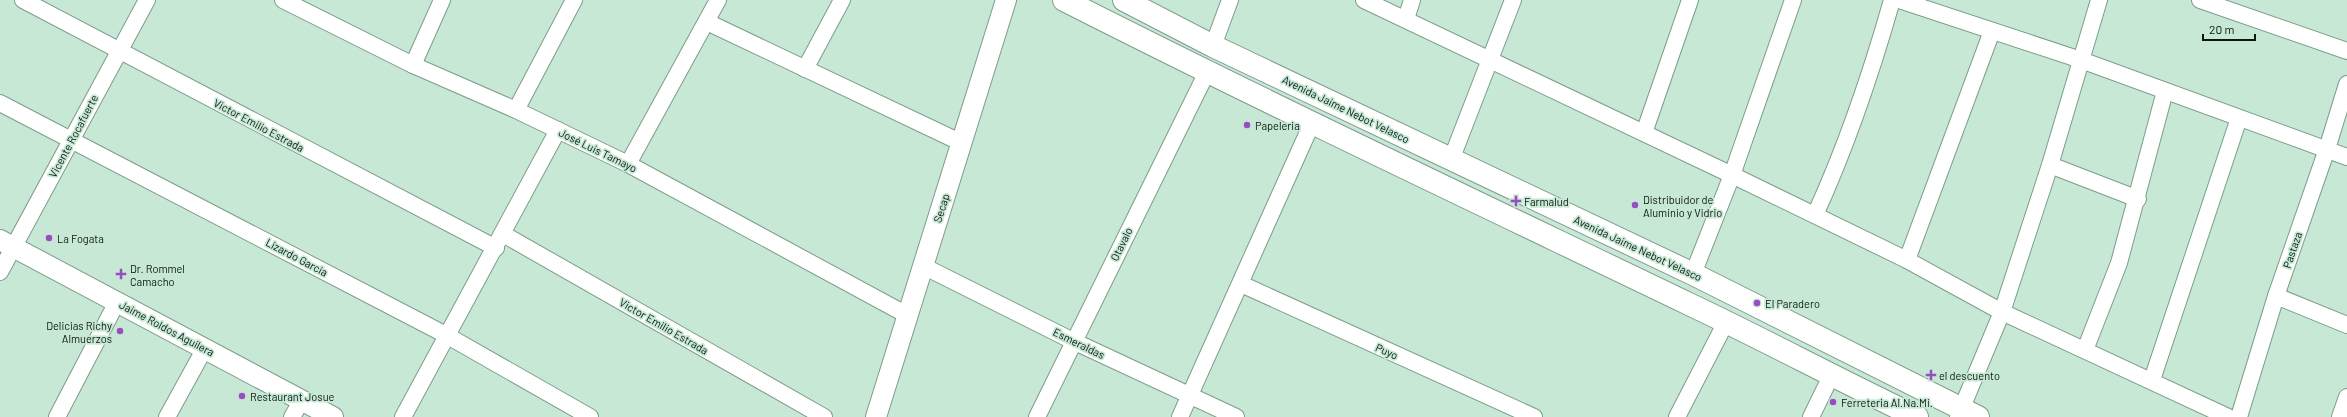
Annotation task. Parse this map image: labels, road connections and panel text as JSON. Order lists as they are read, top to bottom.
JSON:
{
  "streets": {
    "main road": ["Avenida Jaime Nebot Velasco"],
    "street": [
      "Victor Emilio Estrada",
      "Vicente Rocafuerte",
      "José Luis Tamayo",
      "Secap",
      "Otavalo",
      "Pastaza",
      "Lizardo Garcia",
      "Jaime Roldos Aguilera",
      "Esmeraldas",
      "Puyo"
    ]
  },
  "crossings": [
    ["Victor Emilio Estrada", "Vicente Rocafuerte"],
    ["Vicente Rocafuerte", "Lizardo Garcia"],
    ["Vicente Rocafuerte", "Jaime Roldos Aguilera"],
    ["José Luis Tamayo", "Secap"],
    ["Secap", "Esmeraldas"],
    ["Otavalo", "Esmeraldas"]
  ],
  "places": {
    "other": [
      "Papeleria",
      "Distribuidor de Aluminio y Vidrio",
      "La Fogata",
      "El Paradero",
      "Delicias Richy Almuerzos",
      "Restaurant Josue",
      "Ferreteria Al.Na.Mi."
    ],
    "health": ["Farmalud", "Dr. Rommel Camacho", "el descuento"]
  },
  "scale_bar": "20 m"
}
